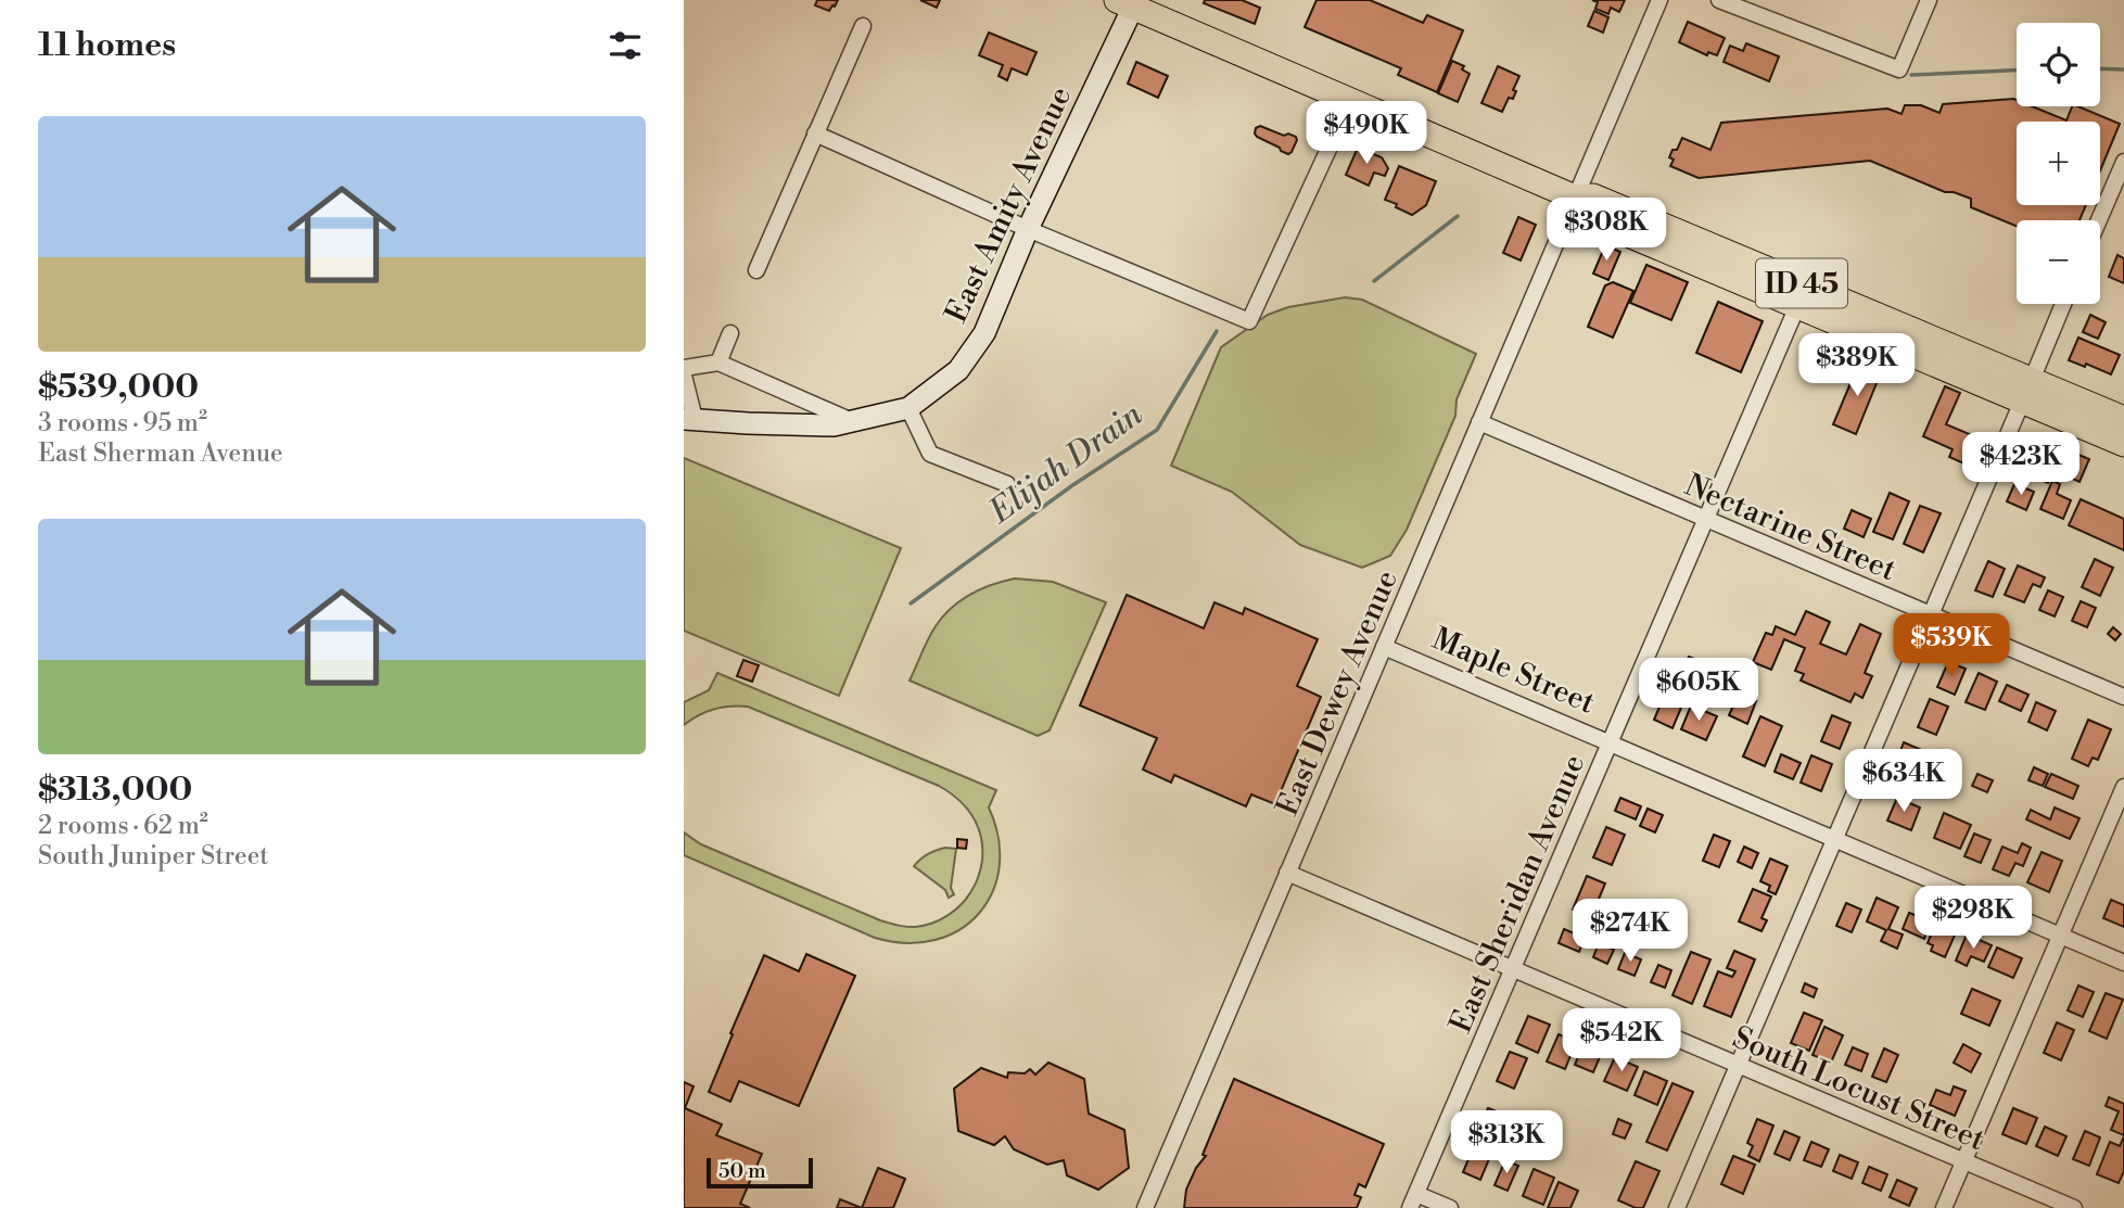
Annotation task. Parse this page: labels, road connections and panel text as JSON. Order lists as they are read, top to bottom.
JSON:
{
  "streets": {
    "main road": ["East Amity Avenue", "ID 45"],
    "street": [
      "Nectarine Street",
      "Maple Street",
      "East Dewey Avenue",
      "East Sheridan Avenue",
      "South Locust Street"
    ]
  },
  "crossings": [
    ["East Amity Avenue", "ID 45"],
    ["ID 45", "East Dewey Avenue"],
    ["ID 45", "East Sheridan Avenue"],
    ["Nectarine Street", "East Dewey Avenue"],
    ["Nectarine Street", "East Sheridan Avenue"],
    ["Maple Street", "East Dewey Avenue"],
    ["Maple Street", "East Sheridan Avenue"],
    ["East Dewey Avenue", "South Locust Street"],
    ["East Sheridan Avenue", "South Locust Street"]
  ],
  "water": ["Elijah Drain"],
  "scale_bar": "50 m",
  "page": {
    "heading": "11 homes",
    "map_buttons": ["+", "−"],
    "list": [
      {
        "name": "$539,000",
        "note": "3 rooms · 95 m² · East Sherman Avenue"
      },
      {
        "name": "$313,000",
        "note": "2 rooms · 62 m² · South Juniper Street"
      }
    ],
    "price": [
      "$490K",
      "$308K",
      "$389K",
      "$423K",
      "$539K",
      "$605K",
      "$634K",
      "$298K",
      "$274K",
      "$542K",
      "$313K"
    ],
    "scale": "50 m"
  }
}
